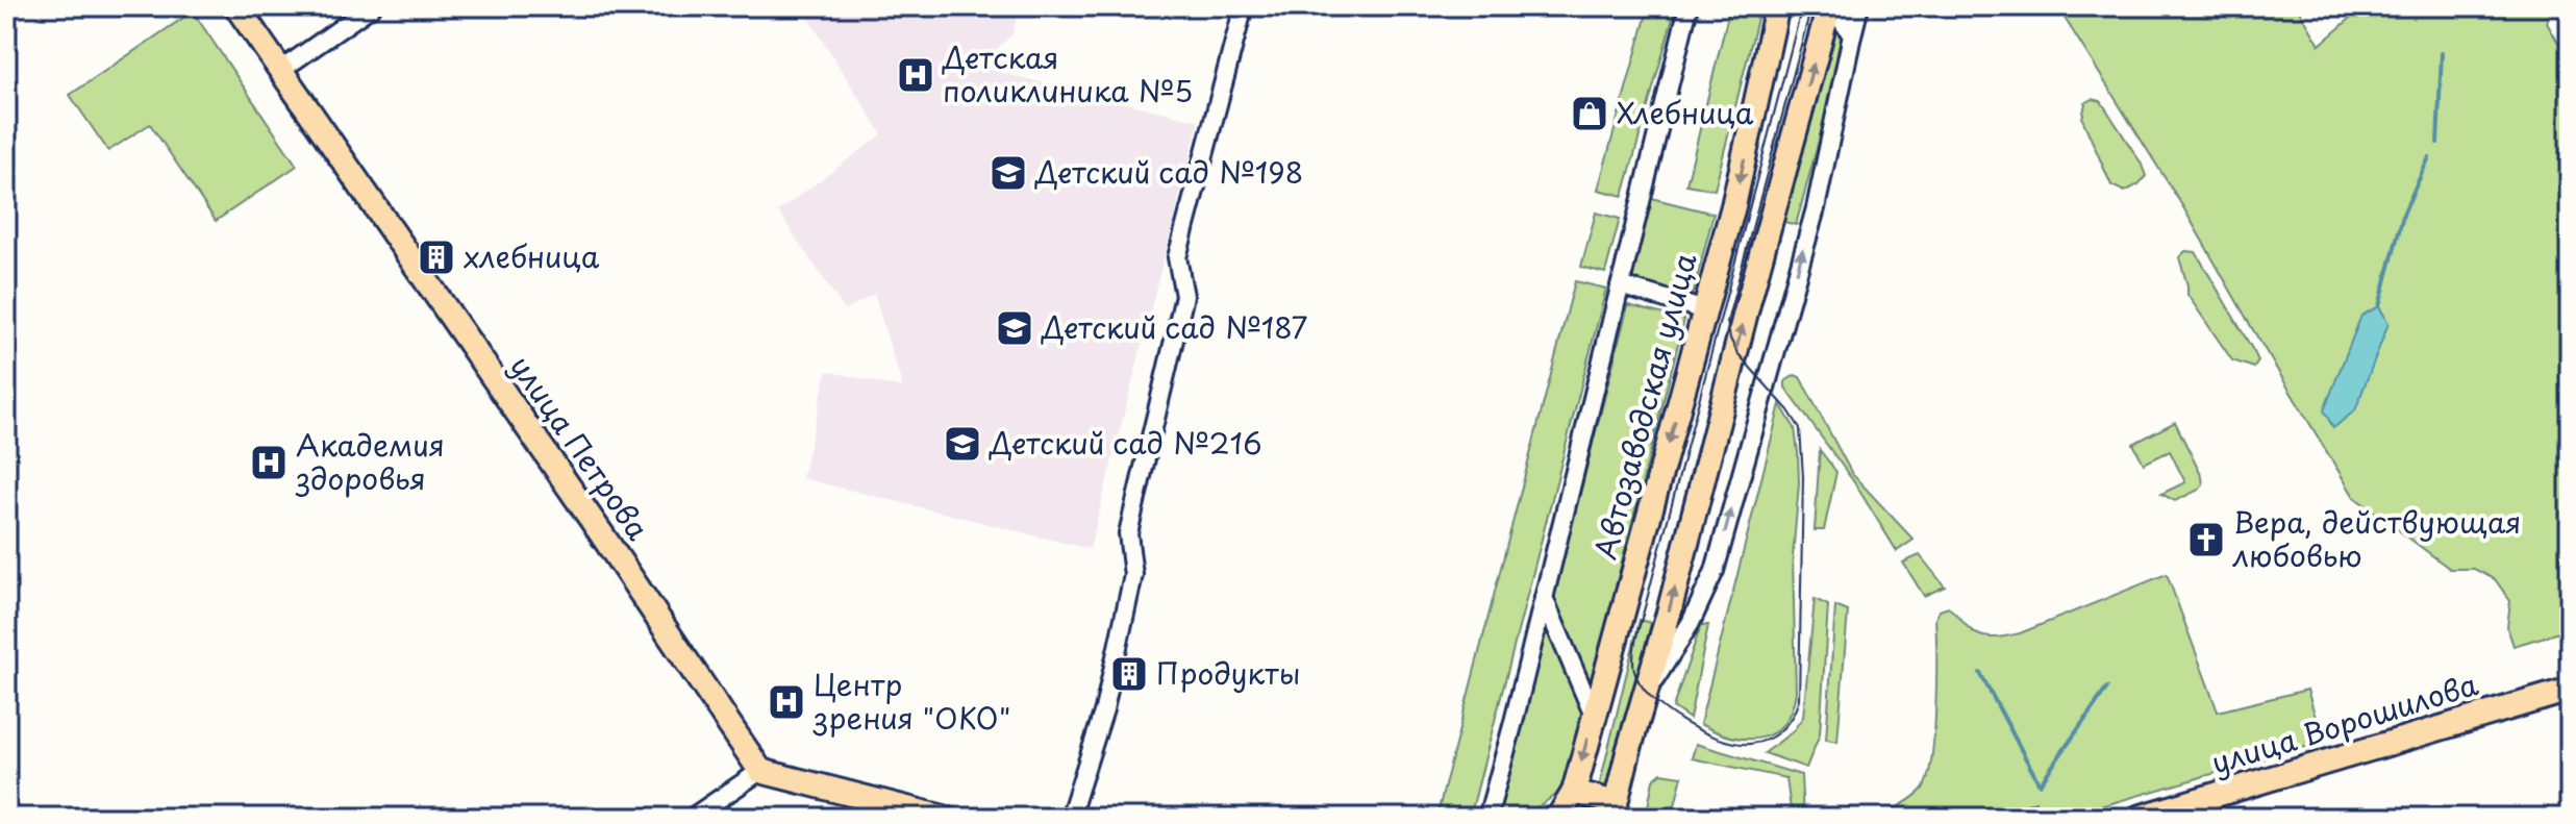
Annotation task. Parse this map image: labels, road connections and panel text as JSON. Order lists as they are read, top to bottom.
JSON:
{
  "streets": {
    "main road": ["Автозаводская улица", "улица Петрова", "улица Ворошилова"]
  },
  "places": {
    "hospital": ["Детская поликлиника №5", "Академия здоровья", "Центр зрения \"ОКО\""],
    "shop": ["Хлебница"],
    "school or university": ["Детский сад №198", "Детский сад №187", "Детский сад №216"],
    "building": ["хлебница", "Продукты"],
    "church": ["Вера, действующая любовью"]
  }
}
